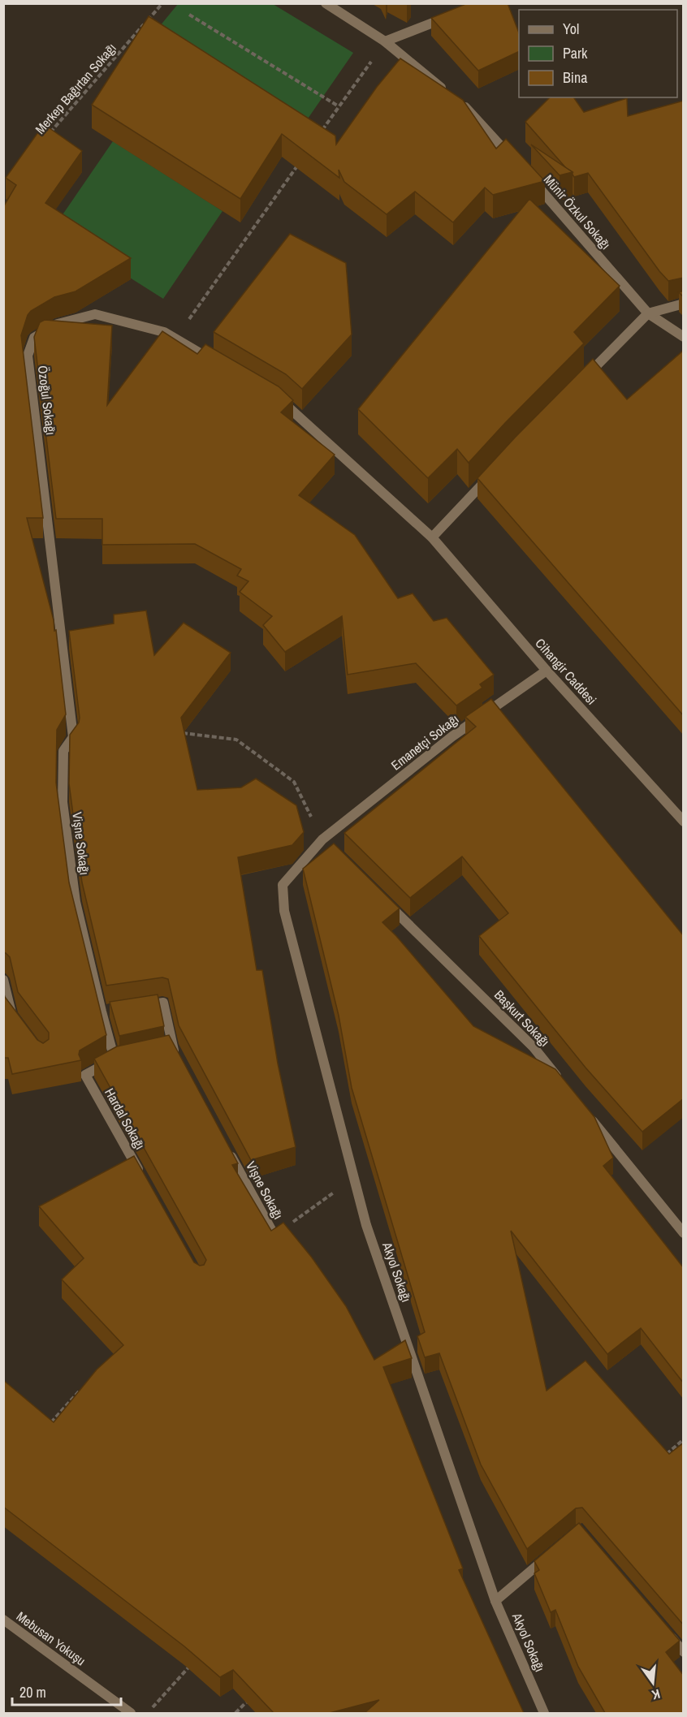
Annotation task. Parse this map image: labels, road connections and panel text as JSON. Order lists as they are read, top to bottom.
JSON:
{
  "streets": {
    "street": [
      "Münir Özkul Sokağı",
      "Özoğul Sokağı",
      "Cihangir Caddesi",
      "Emanetçi Sokağı",
      "Vişne Sokağı",
      "Başkurt Sokağı",
      "Hardal Sokağı",
      "Akyol Sokağı",
      "Mebusan Yokuşu"
    ],
    "path": ["Merkep Bağırtan Sokağı"]
  },
  "crossings": [
    ["Özoğul Sokağı", "Vişne Sokağı"],
    ["Cihangir Caddesi", "Emanetçi Sokağı"],
    ["Emanetçi Sokağı", "Akyol Sokağı"],
    ["Vişne Sokağı", "Hardal Sokağı"]
  ],
  "legend": ["Yol", "Park", "Bina"],
  "scale_bar": "20 m",
  "north": "bottom"
}
